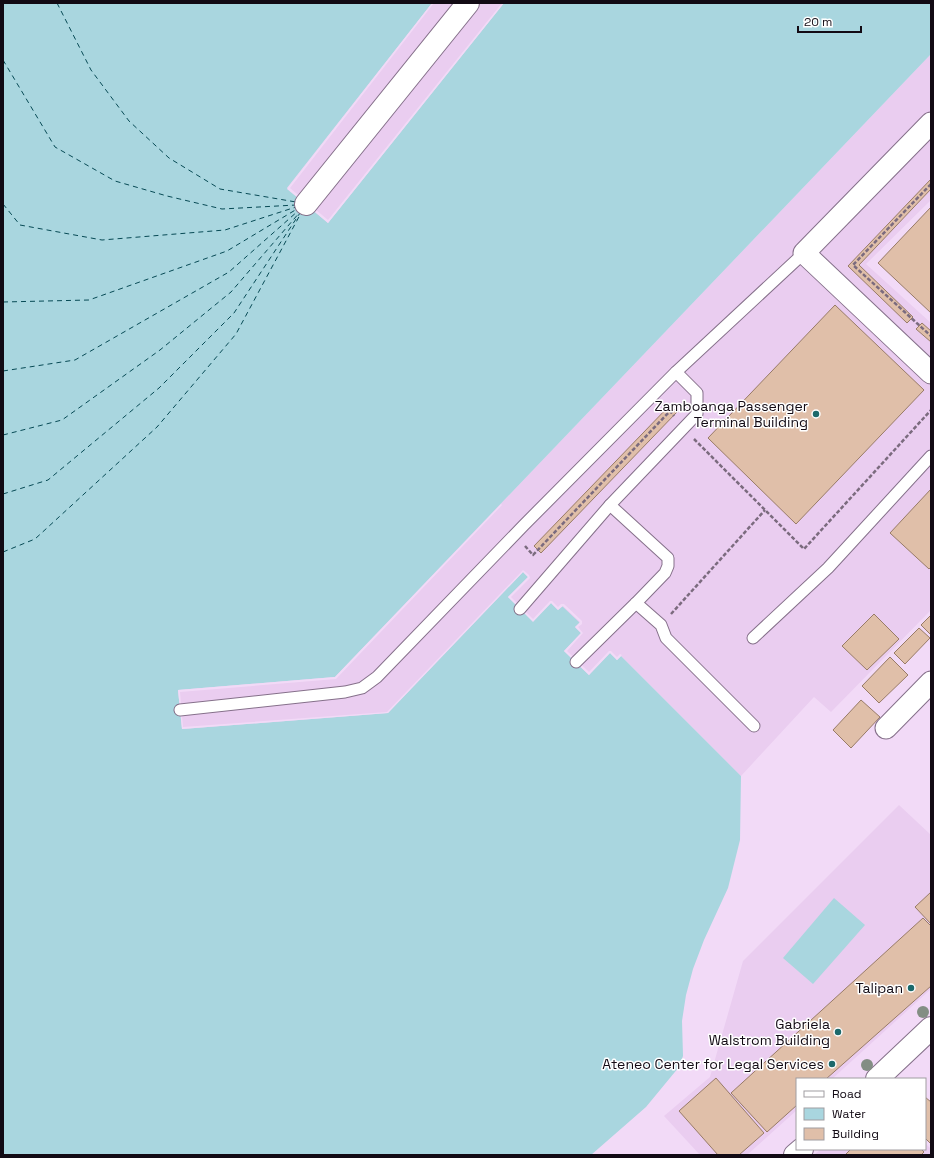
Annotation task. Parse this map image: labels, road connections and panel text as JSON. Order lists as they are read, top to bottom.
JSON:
{
  "places": [
    "Zamboanga Passenger Terminal Building",
    "Talipan",
    "Gabriela Walstrom Building",
    "Ateneo Center for Legal Services"
  ],
  "legend": ["Road", "Water", "Building"],
  "scale_bar": "20 m"
}
